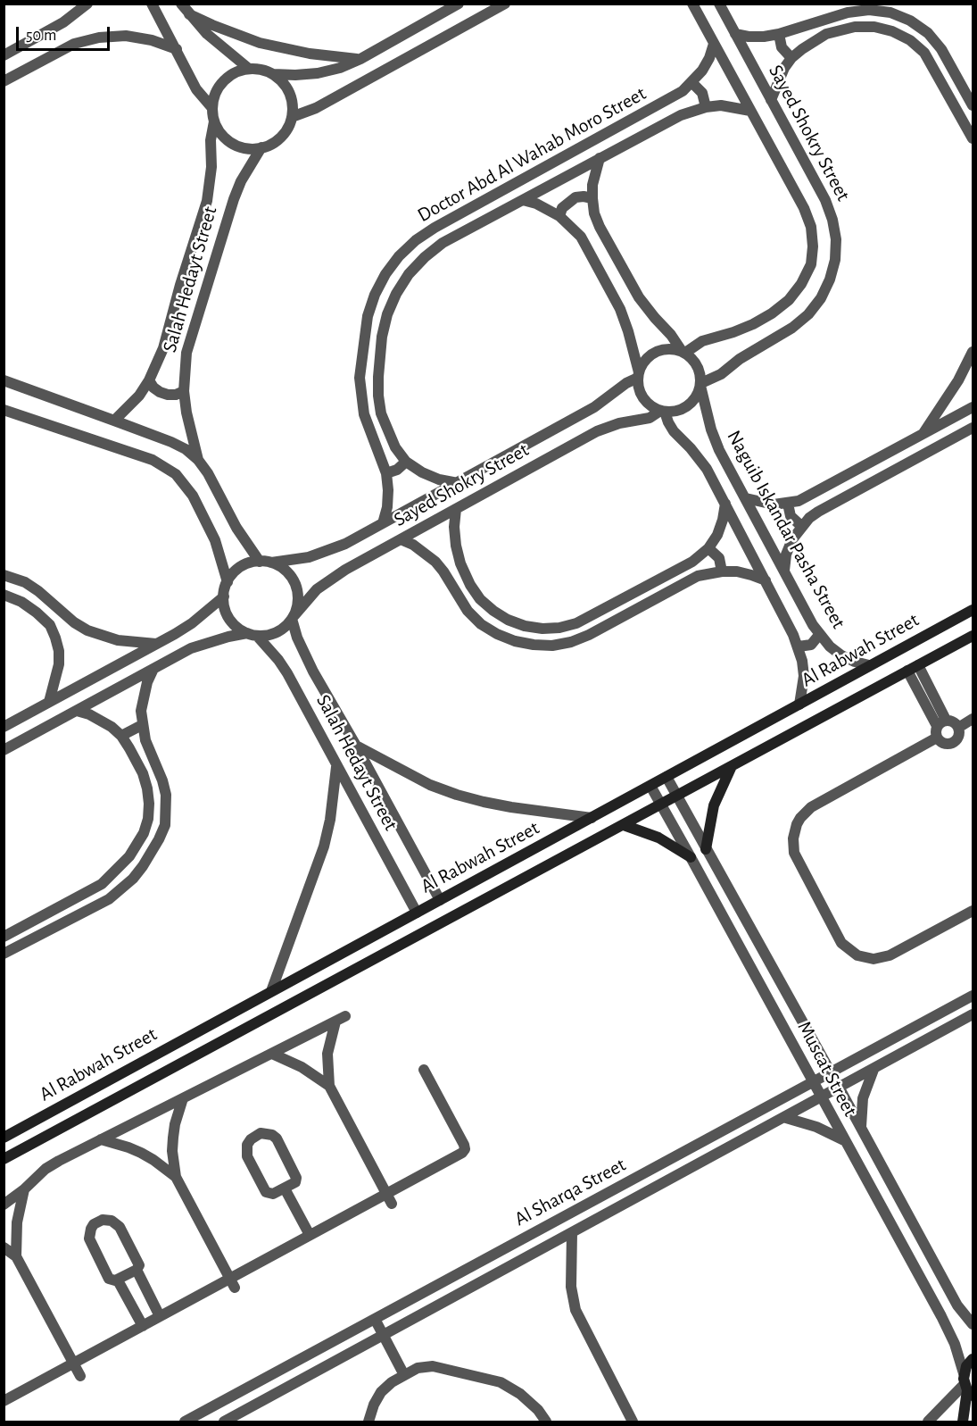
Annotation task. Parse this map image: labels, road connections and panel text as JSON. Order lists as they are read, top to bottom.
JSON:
{
  "streets": {
    "street": [
      "Sayed Shokry Street",
      "Doctor Abd Al Wahab Moro Street",
      "Salah Hedayt Street",
      "Naguib Iskandar Pasha Street",
      "Al Rabwah Street",
      "Muscat Street",
      "Al Sharqa Street"
    ]
  },
  "crossings": [
    ["Sayed Shokry Street", "Doctor Abd Al Wahab Moro Street"],
    ["Sayed Shokry Street", "Salah Hedayt Street"],
    ["Sayed Shokry Street", "Naguib Iskandar Pasha Street"],
    ["Salah Hedayt Street", "Al Rabwah Street"],
    ["Naguib Iskandar Pasha Street", "Al Rabwah Street"],
    ["Al Rabwah Street", "Muscat Street"],
    ["Muscat Street", "Al Sharqa Street"]
  ],
  "scale_bar": "50 m"
}
